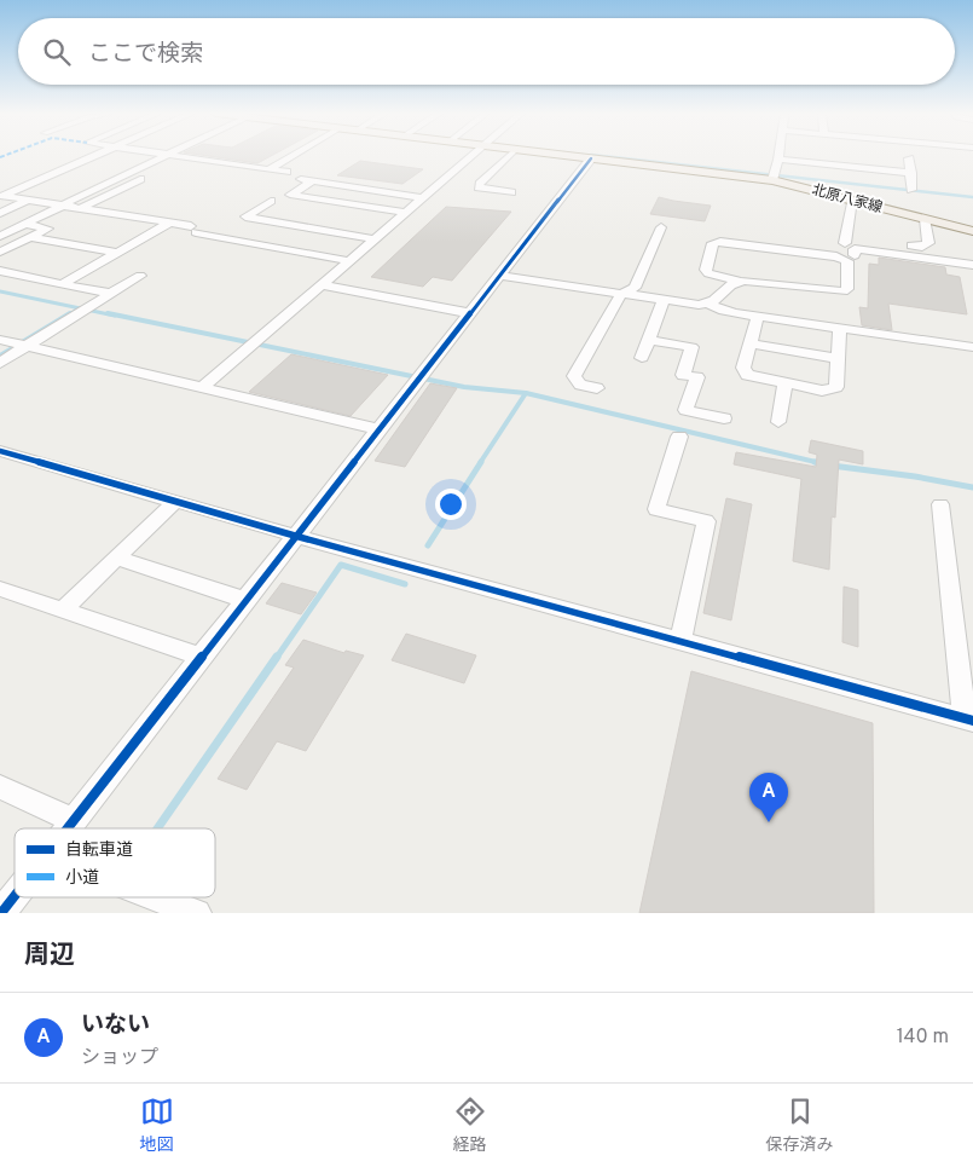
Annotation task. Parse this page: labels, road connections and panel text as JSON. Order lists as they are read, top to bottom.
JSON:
{
  "streets": {
    "main road": ["北原八家線"]
  },
  "legend": ["自転車道", "小道"],
  "page": {
    "search": "ここで検索",
    "pins": "A",
    "heading": "周辺",
    "list": [
      {
        "mark": "A",
        "name": "いない",
        "note": "ショップ",
        "value": "140 m"
      }
    ],
    "nav": ["地図", "経路", "保存済み"]
  }
}
